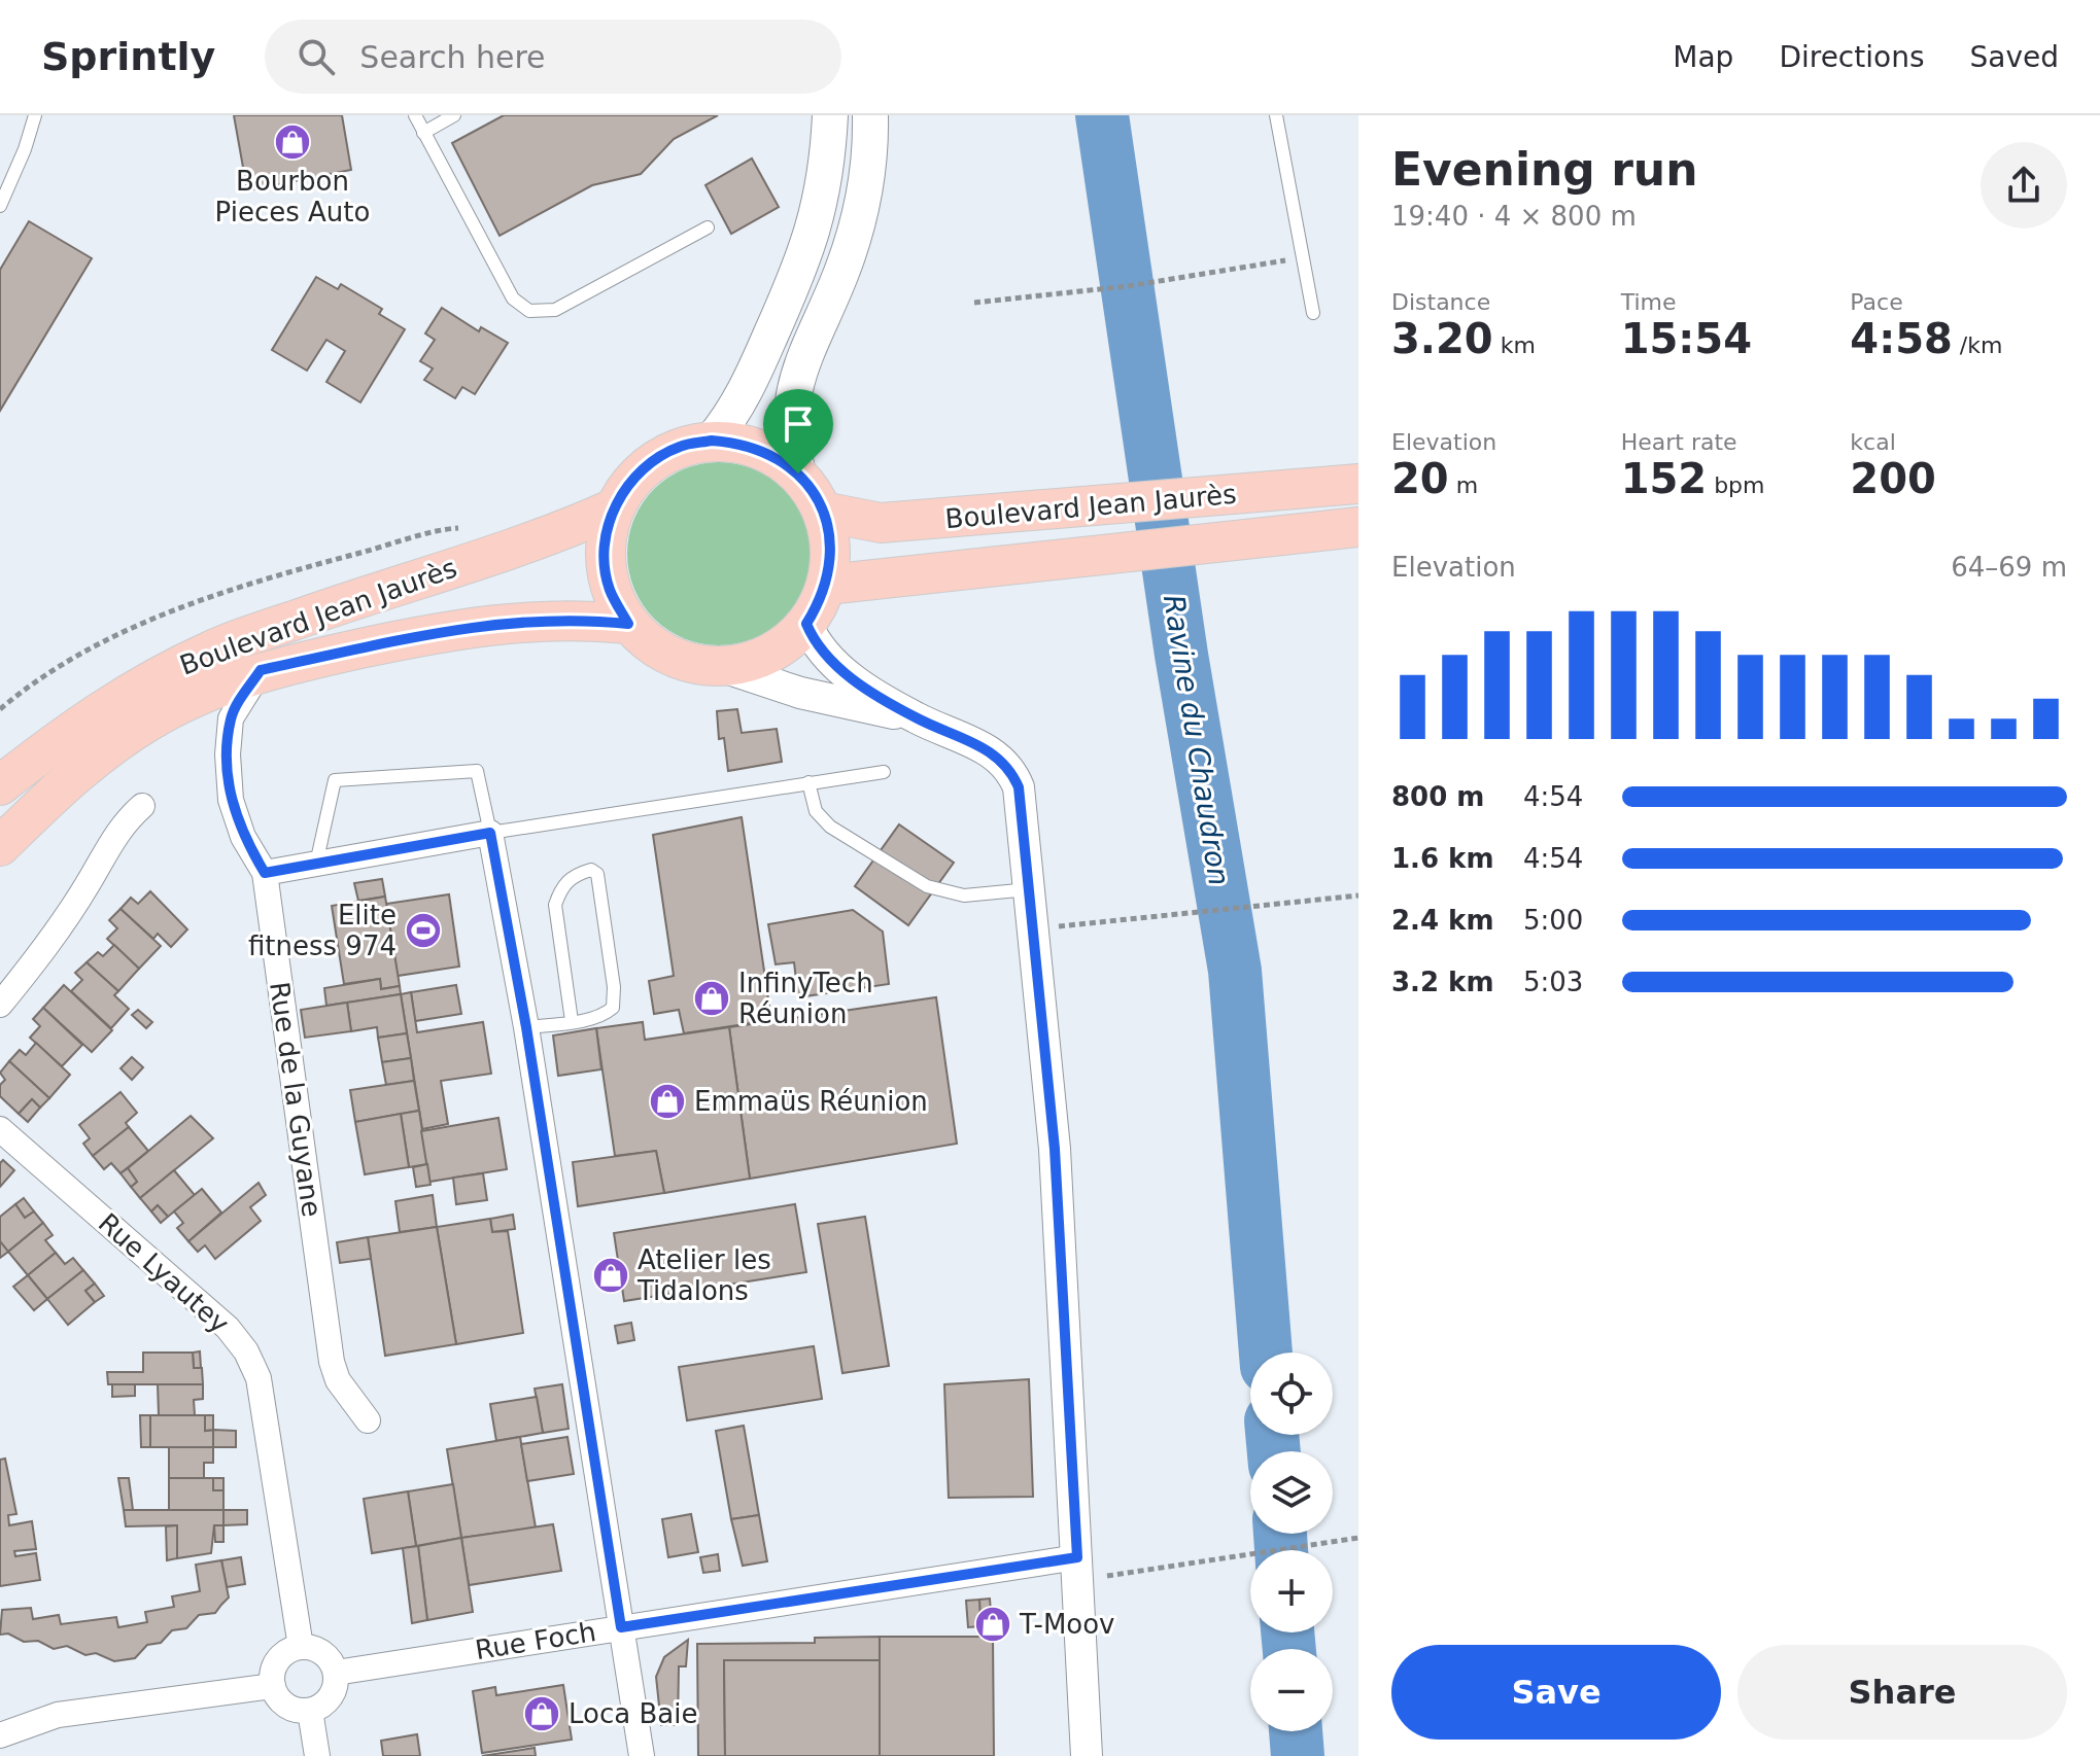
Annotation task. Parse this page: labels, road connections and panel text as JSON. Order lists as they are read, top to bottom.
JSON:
{
  "streets": {
    "main road": ["Boulevard Jean Jaurès"],
    "street": ["Rue de la Guyane", "Rue Lyautey", "Rue Foch"]
  },
  "crossings": [
    ["Rue Lyautey", "Rue Foch"]
  ],
  "water": ["Ravine du Chaudron"],
  "places": {
    "shop": [
      "Bourbon Pieces Auto",
      "InfinyTech Réunion",
      "Emmaüs Réunion",
      "Atelier les Tidalons",
      "T-Moov",
      "Loca Baie"
    ],
    "sports": ["Elite fitness 974"]
  },
  "page": {
    "header": "Sprintly",
    "search": "Search here",
    "nav": ["Map", "Directions", "Saved"],
    "heading": ["Evening run", "19:40 · 4 × 800 m"],
    "stats": [
      ["Distance", "3.20 km"],
      ["Time", "15:54"],
      ["Pace", "4:58 /km"],
      ["Elevation", "20 m"],
      ["Heart rate", "152 bpm"],
      ["kcal", "200"]
    ],
    "chart": ["Elevation", "64–69 m"],
    "list": [
      {
        "name": "800 m",
        "note": "4:54"
      },
      {
        "name": "1.6 km",
        "note": "4:54"
      },
      {
        "name": "2.4 km",
        "note": "5:00"
      },
      {
        "name": "3.2 km",
        "note": "5:03"
      }
    ],
    "map_buttons": ["+", "−"],
    "buttons": ["Save", "Share"]
  }
}
